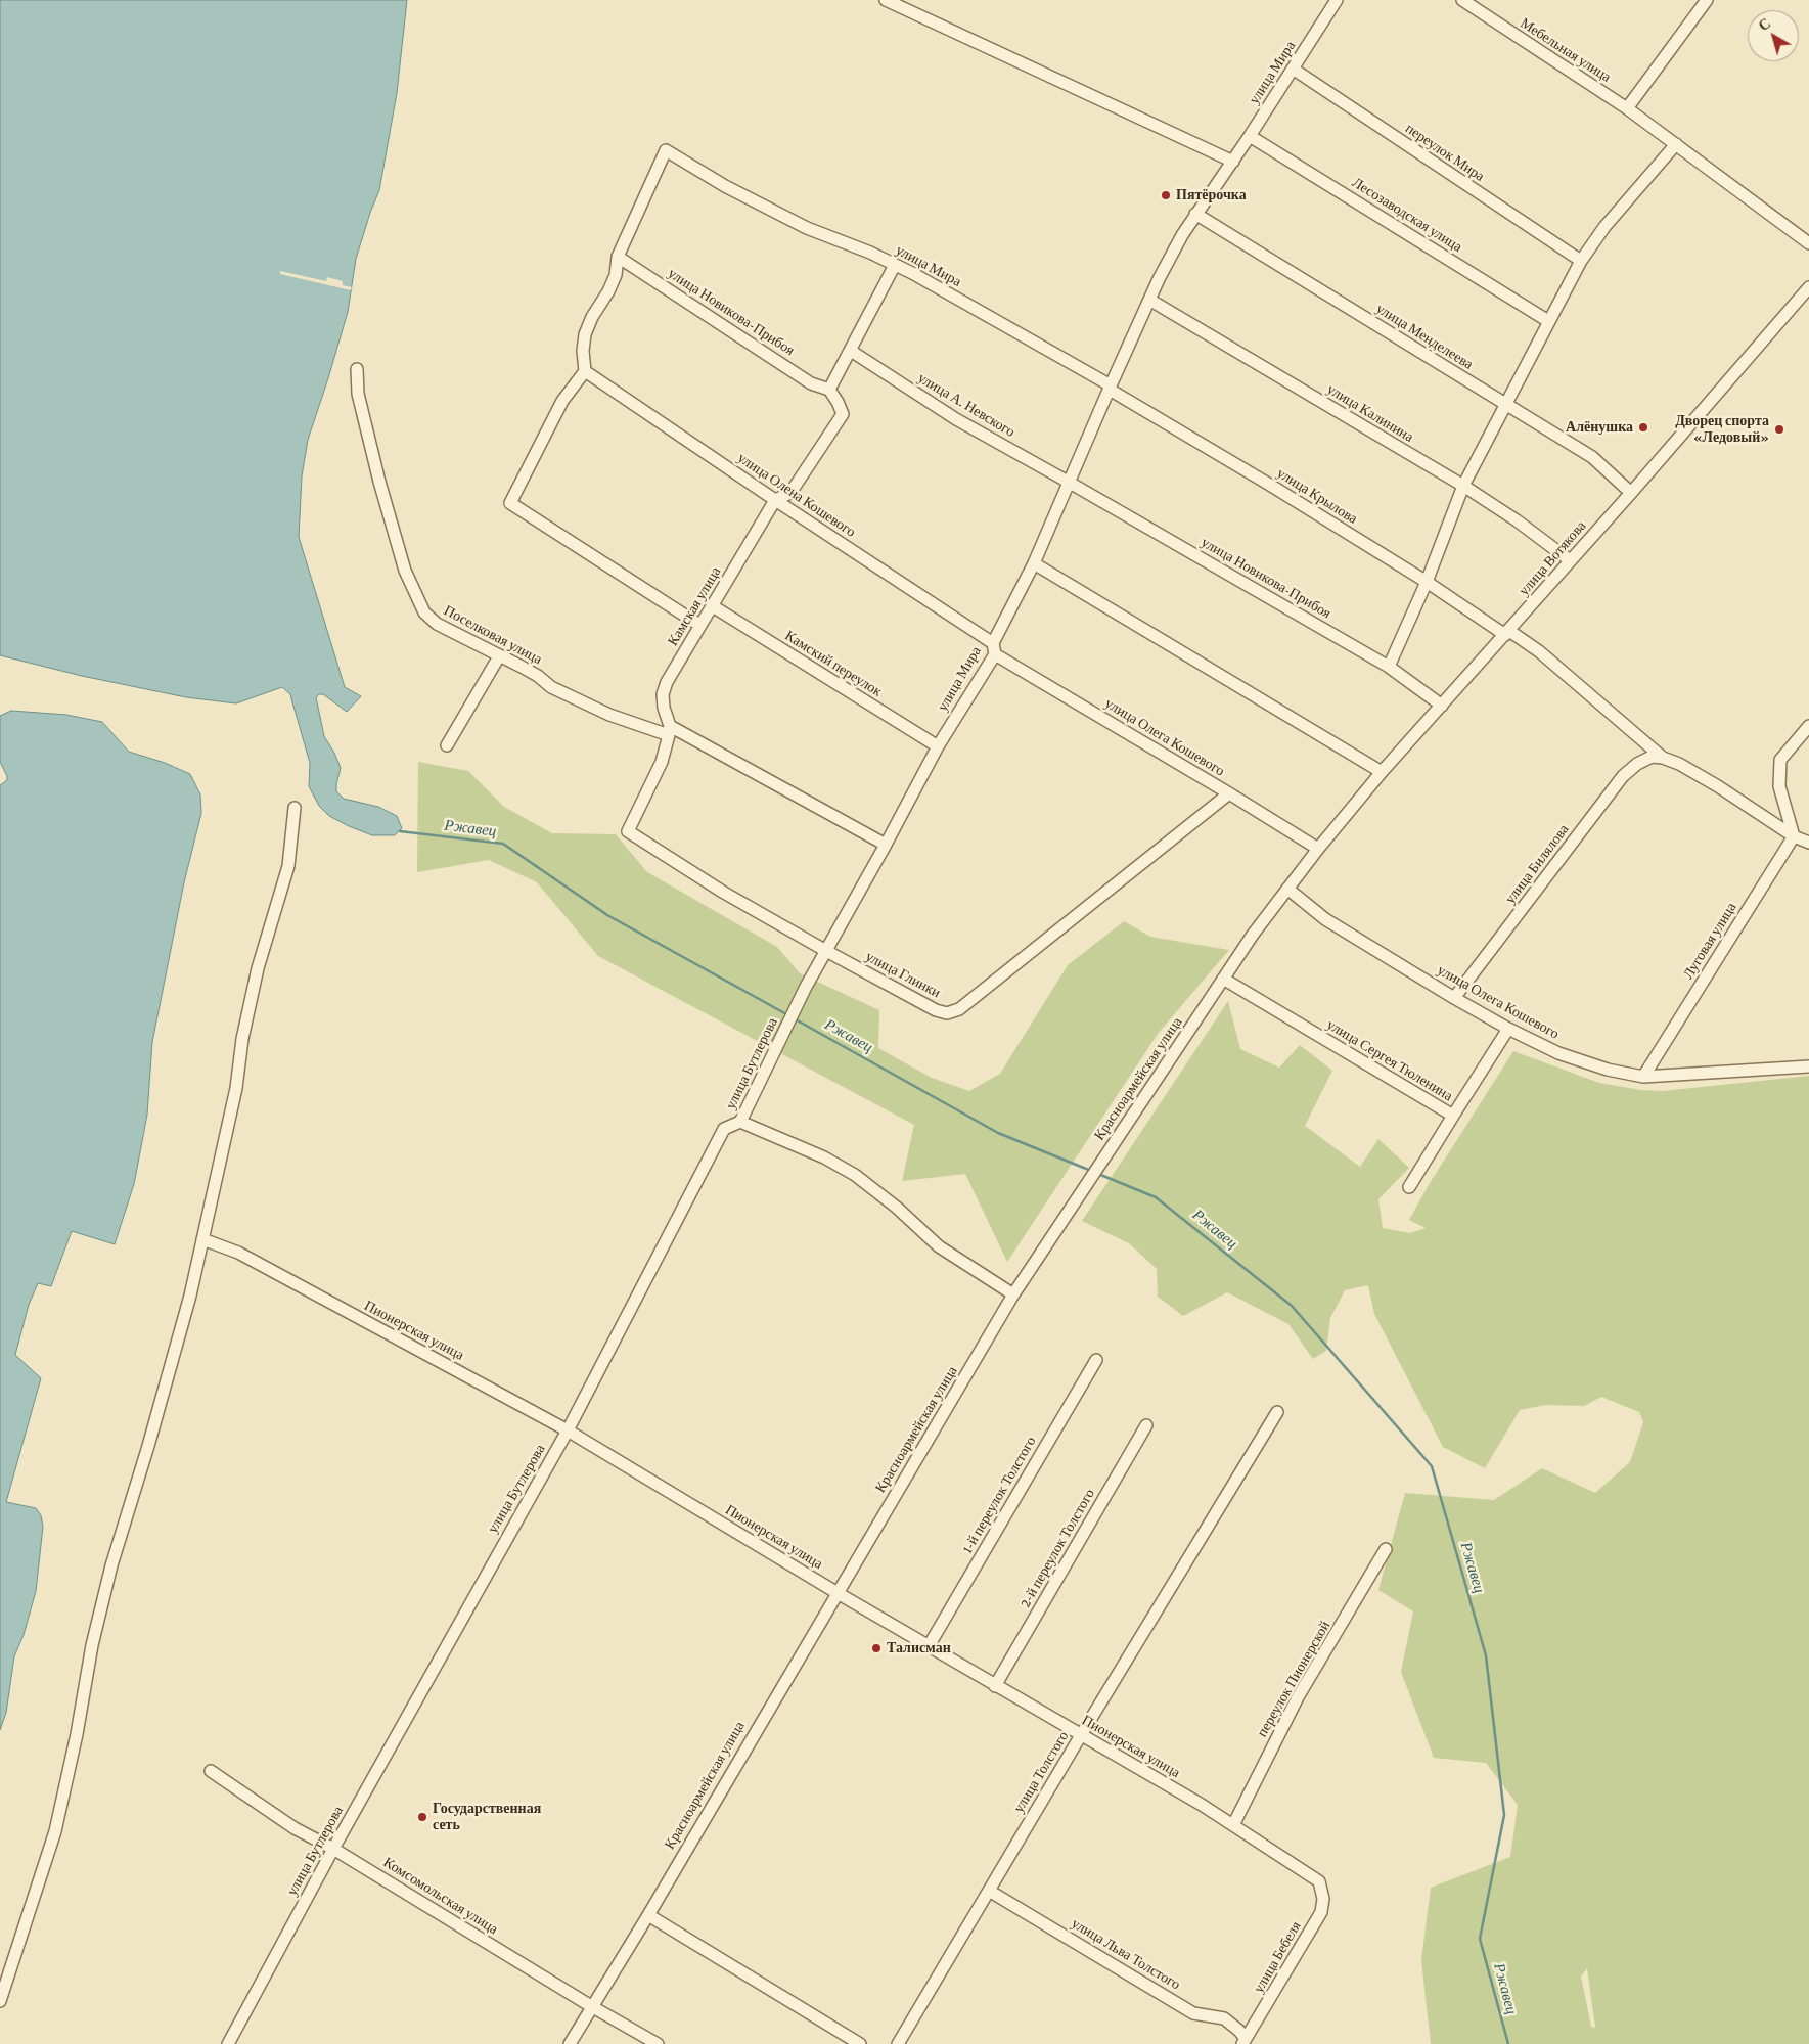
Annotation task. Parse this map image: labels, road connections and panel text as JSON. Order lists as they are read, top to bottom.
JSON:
{
  "streets": {
    "street": [
      "Мебельная улица",
      "улица Мира",
      "переулок Мира",
      "Лесозаводская улица",
      "улица Новикова-Прибоя",
      "улица Менделеева",
      "улица А. Невского",
      "улица Калинина",
      "улица Олена Кошевого",
      "улица Крылова",
      "улица Вотякова",
      "Камская улица",
      "Поселковая улица",
      "Камский переулок",
      "улица Олега Кошевого",
      "улица Билялова",
      "Луговая улица",
      "улица Глинки",
      "улица Сергея Тюленина",
      "улица Бутлерова",
      "Красноармейская улица",
      "Пионерская улица",
      "1-й переулок Толстого",
      "2-й переулок Толстого",
      "переулок Пионерской",
      "улица Толстого",
      "Комсомольская улица",
      "улица Льва Толстого",
      "улица Бебеля"
    ]
  },
  "crossings": [
    ["улица Мира", "переулок Мира"],
    ["улица Мира", "Лесозаводская улица"],
    ["улица Мира", "улица Новикова-Прибоя"],
    ["улица Мира", "улица Менделеева"],
    ["улица Мира", "улица А. Невского"],
    ["улица Мира", "улица Калинина"],
    ["улица Мира", "улица Олена Кошевого"],
    ["улица Мира", "улица Крылова"],
    ["улица Мира", "Поселковая улица"],
    ["улица Мира", "Камский переулок"],
    ["улица Мира", "улица Олега Кошевого"],
    ["улица Мира", "улица Глинки"],
    ["улица Мира", "улица Бутлерова"],
    ["улица Новикова-Прибоя", "улица А. Невского"],
    ["улица Новикова-Прибоя", "улица Вотякова"],
    ["улица Менделеева", "улица Вотякова"],
    ["улица Калинина", "улица Вотякова"],
    ["улица Олена Кошевого", "Камская улица"],
    ["улица Олена Кошевого", "улица Олега Кошевого"],
    ["улица Крылова", "улица Вотякова"],
    ["улица Крылова", "улица Билялова"],
    ["улица Крылова", "Луговая улица"],
    ["улица Вотякова", "улица Олега Кошевого"],
    ["улица Вотякова", "Красноармейская улица"],
    ["Камская улица", "Поселковая улица"],
    ["Камская улица", "Камский переулок"],
    ["Камская улица", "улица Глинки"],
    ["Поселковая улица", "улица Глинки"],
    ["улица Олега Кошевого", "улица Билялова"],
    ["улица Олега Кошевого", "Луговая улица"],
    ["улица Олега Кошевого", "улица Глинки"],
    ["улица Олега Кошевого", "улица Сергея Тюленина"],
    ["улица Олега Кошевого", "Красноармейская улица"],
    ["улица Глинки", "улица Бутлерова"],
    ["улица Сергея Тюленина", "Красноармейская улица"],
    ["улица Бутлерова", "Пионерская улица"],
    ["улица Бутлерова", "Комсомольская улица"],
    ["Красноармейская улица", "Пионерская улица"],
    ["Красноармейская улица", "Комсомольская улица"],
    ["Пионерская улица", "1-й переулок Толстого"],
    ["Пионерская улица", "2-й переулок Толстого"],
    ["Пионерская улица", "переулок Пионерской"],
    ["Пионерская улица", "улица Толстого"],
    ["Пионерская улица", "улица Бебеля"],
    ["улица Толстого", "улица Льва Толстого"],
    ["улица Льва Толстого", "улица Бебеля"]
  ],
  "water": ["Ржавец"],
  "places": [
    "Пятёрочка",
    "Алёнушка",
    "Дворец спорта «Ледовый»",
    "Талисман",
    "Государственная сеть"
  ],
  "north": "top left"
}
